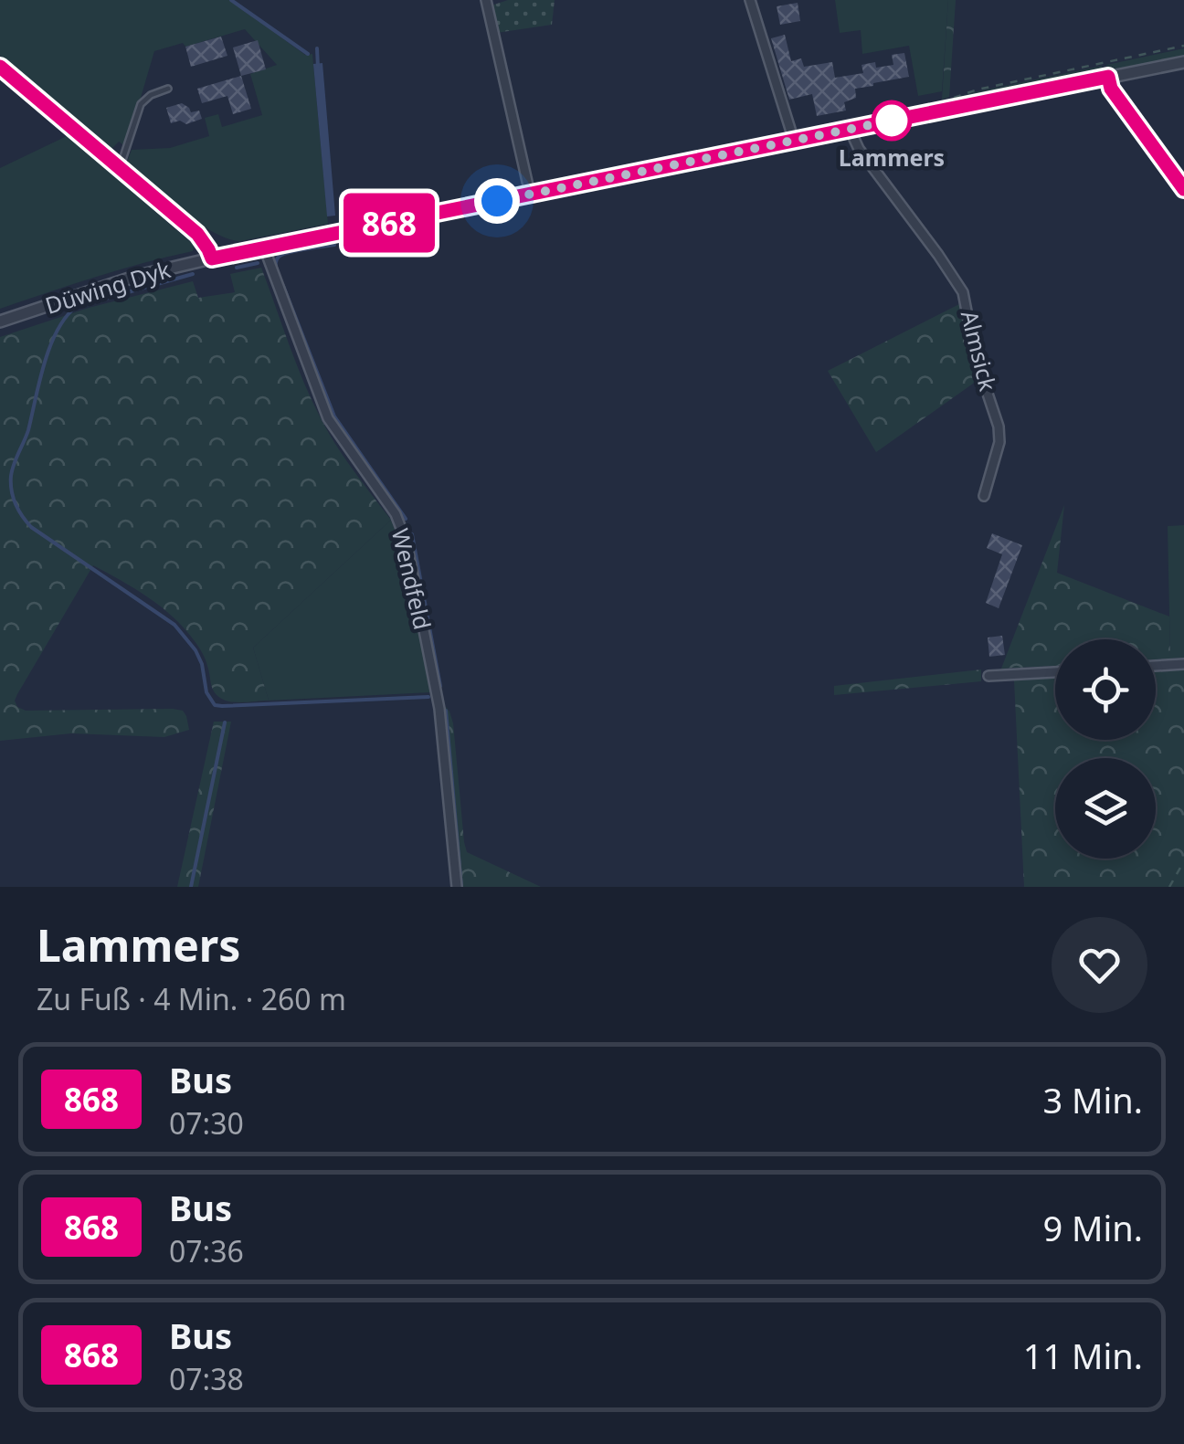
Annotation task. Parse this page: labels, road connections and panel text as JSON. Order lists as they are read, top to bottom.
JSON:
{
  "streets": {
    "street": ["Düwing Dyk", "Almsick", "Wendfeld"]
  },
  "crossings": [
    ["Düwing Dyk", "Almsick"],
    ["Düwing Dyk", "Wendfeld"]
  ],
  "places": ["Lammers"],
  "lines": ["bus line 868"],
  "page": {
    "on_map": "868",
    "heading": ["Lammers", "Zu Fuß · 4 Min. · 260 m"],
    "list": [
      {
        "mark": "868",
        "name": "Bus",
        "note": "07:30",
        "value": "3 Min."
      },
      {
        "mark": "868",
        "name": "Bus",
        "note": "07:36",
        "value": "9 Min."
      },
      {
        "mark": "868",
        "name": "Bus",
        "note": "07:38",
        "value": "11 Min."
      }
    ]
  }
}
